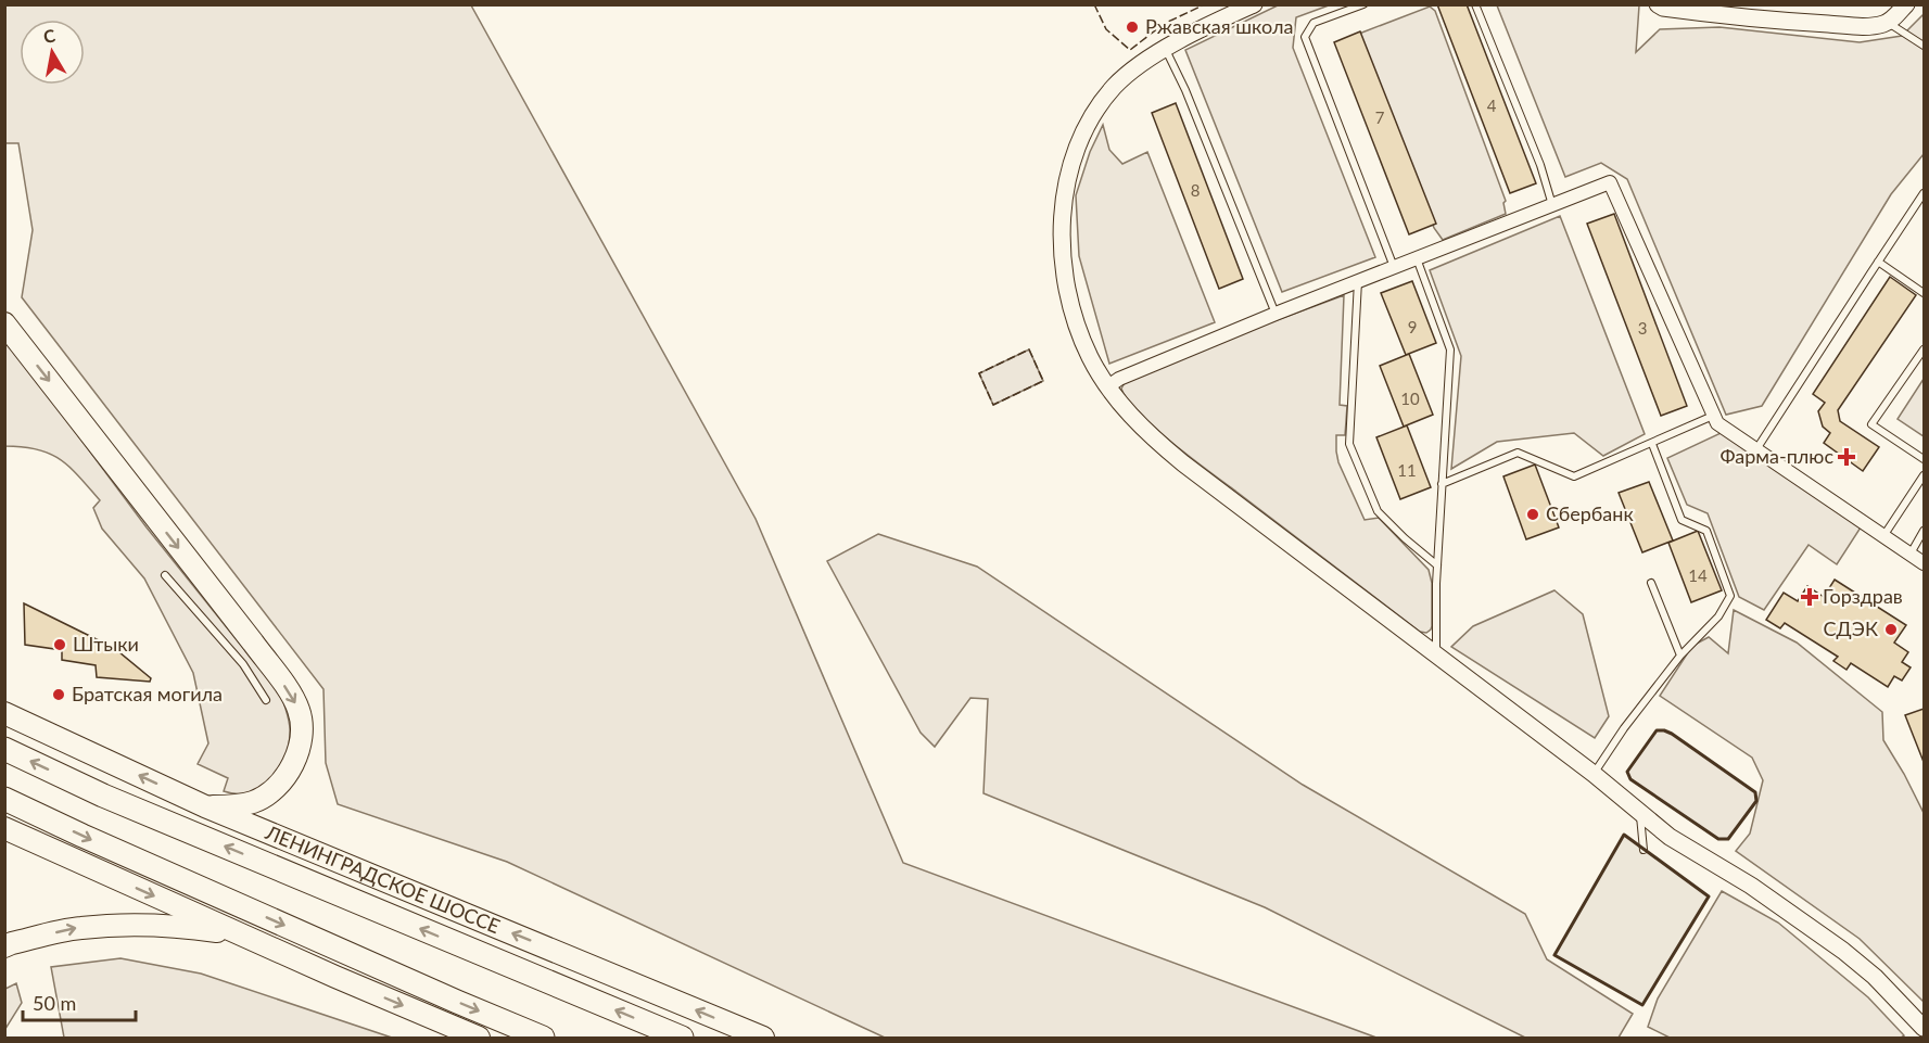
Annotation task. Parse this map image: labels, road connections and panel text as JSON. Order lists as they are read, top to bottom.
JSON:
{
  "streets": {
    "highway": ["ЛЕНИНГРАДСКОЕ ШОССЕ"]
  },
  "places": {
    "other": [
      "Ржавская школа",
      "Сбербанк",
      "СДЭК",
      "Штыки",
      "Братская могила"
    ],
    "health": ["Фарма-плюс", "Горздрав"]
  },
  "house_numbers": [
    "4",
    "7",
    "8",
    "9",
    "3",
    "10",
    "11",
    "14"
  ],
  "scale_bar": "50 m",
  "north": "top"
}
